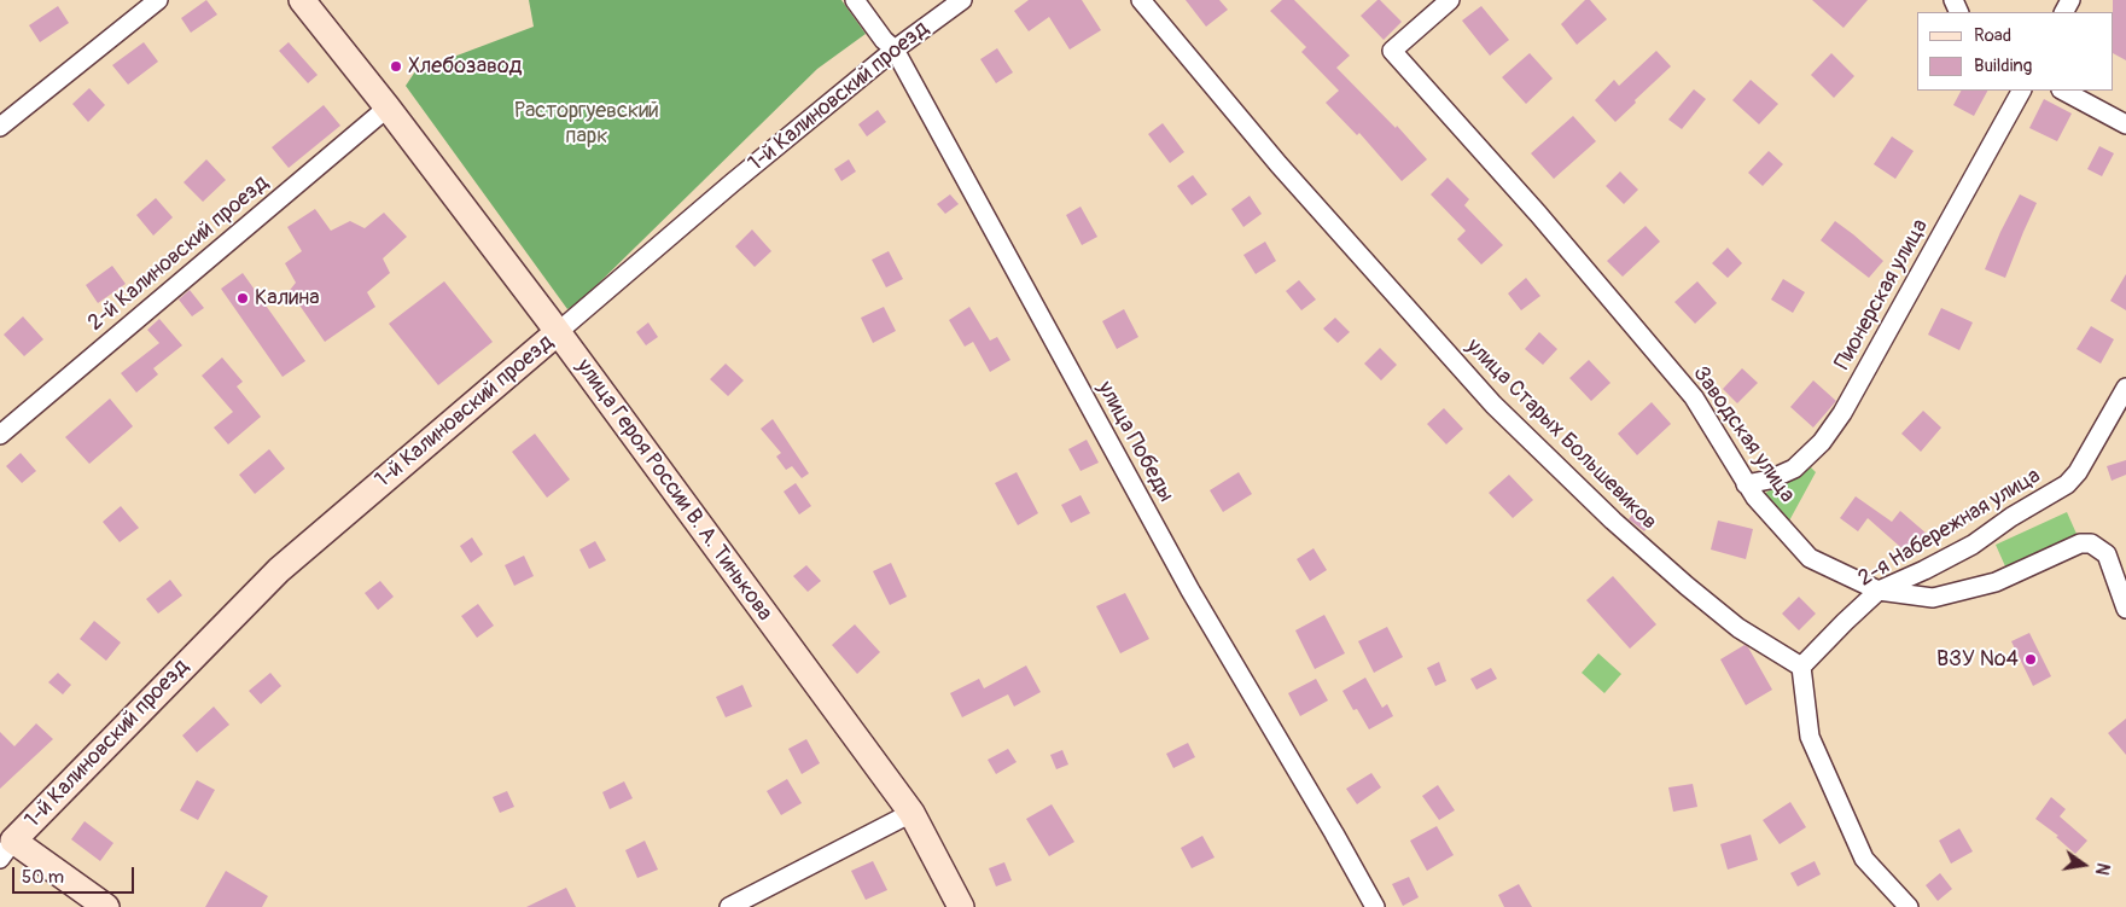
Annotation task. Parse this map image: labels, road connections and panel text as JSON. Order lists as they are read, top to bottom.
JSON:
{
  "streets": {
    "street": [
      "1-й Калиновский проезд",
      "2-й Калиновский проезд",
      "Пионерская улица",
      "улица Старых Большевиков",
      "Заводская улица",
      "улица Победы",
      "улица Героя России В. А. Тинькова",
      "2-я Набережная улица"
    ]
  },
  "crossings": [
    ["1-й Калиновский проезд", "улица Победы"],
    ["1-й Калиновский проезд", "улица Героя России В. А. Тинькова"],
    ["2-й Калиновский проезд", "улица Героя России В. А. Тинькова"],
    ["Пионерская улица", "Заводская улица"],
    ["улица Старых Большевиков", "2-я Набережная улица"],
    ["Заводская улица", "2-я Набережная улица"]
  ],
  "parks": ["Расторгуевский парк"],
  "places": ["Хлебозавод", "Калина", "ВЗУ №4"],
  "legend": ["Road", "Building"],
  "scale_bar": "50 m",
  "north": "right"
}
